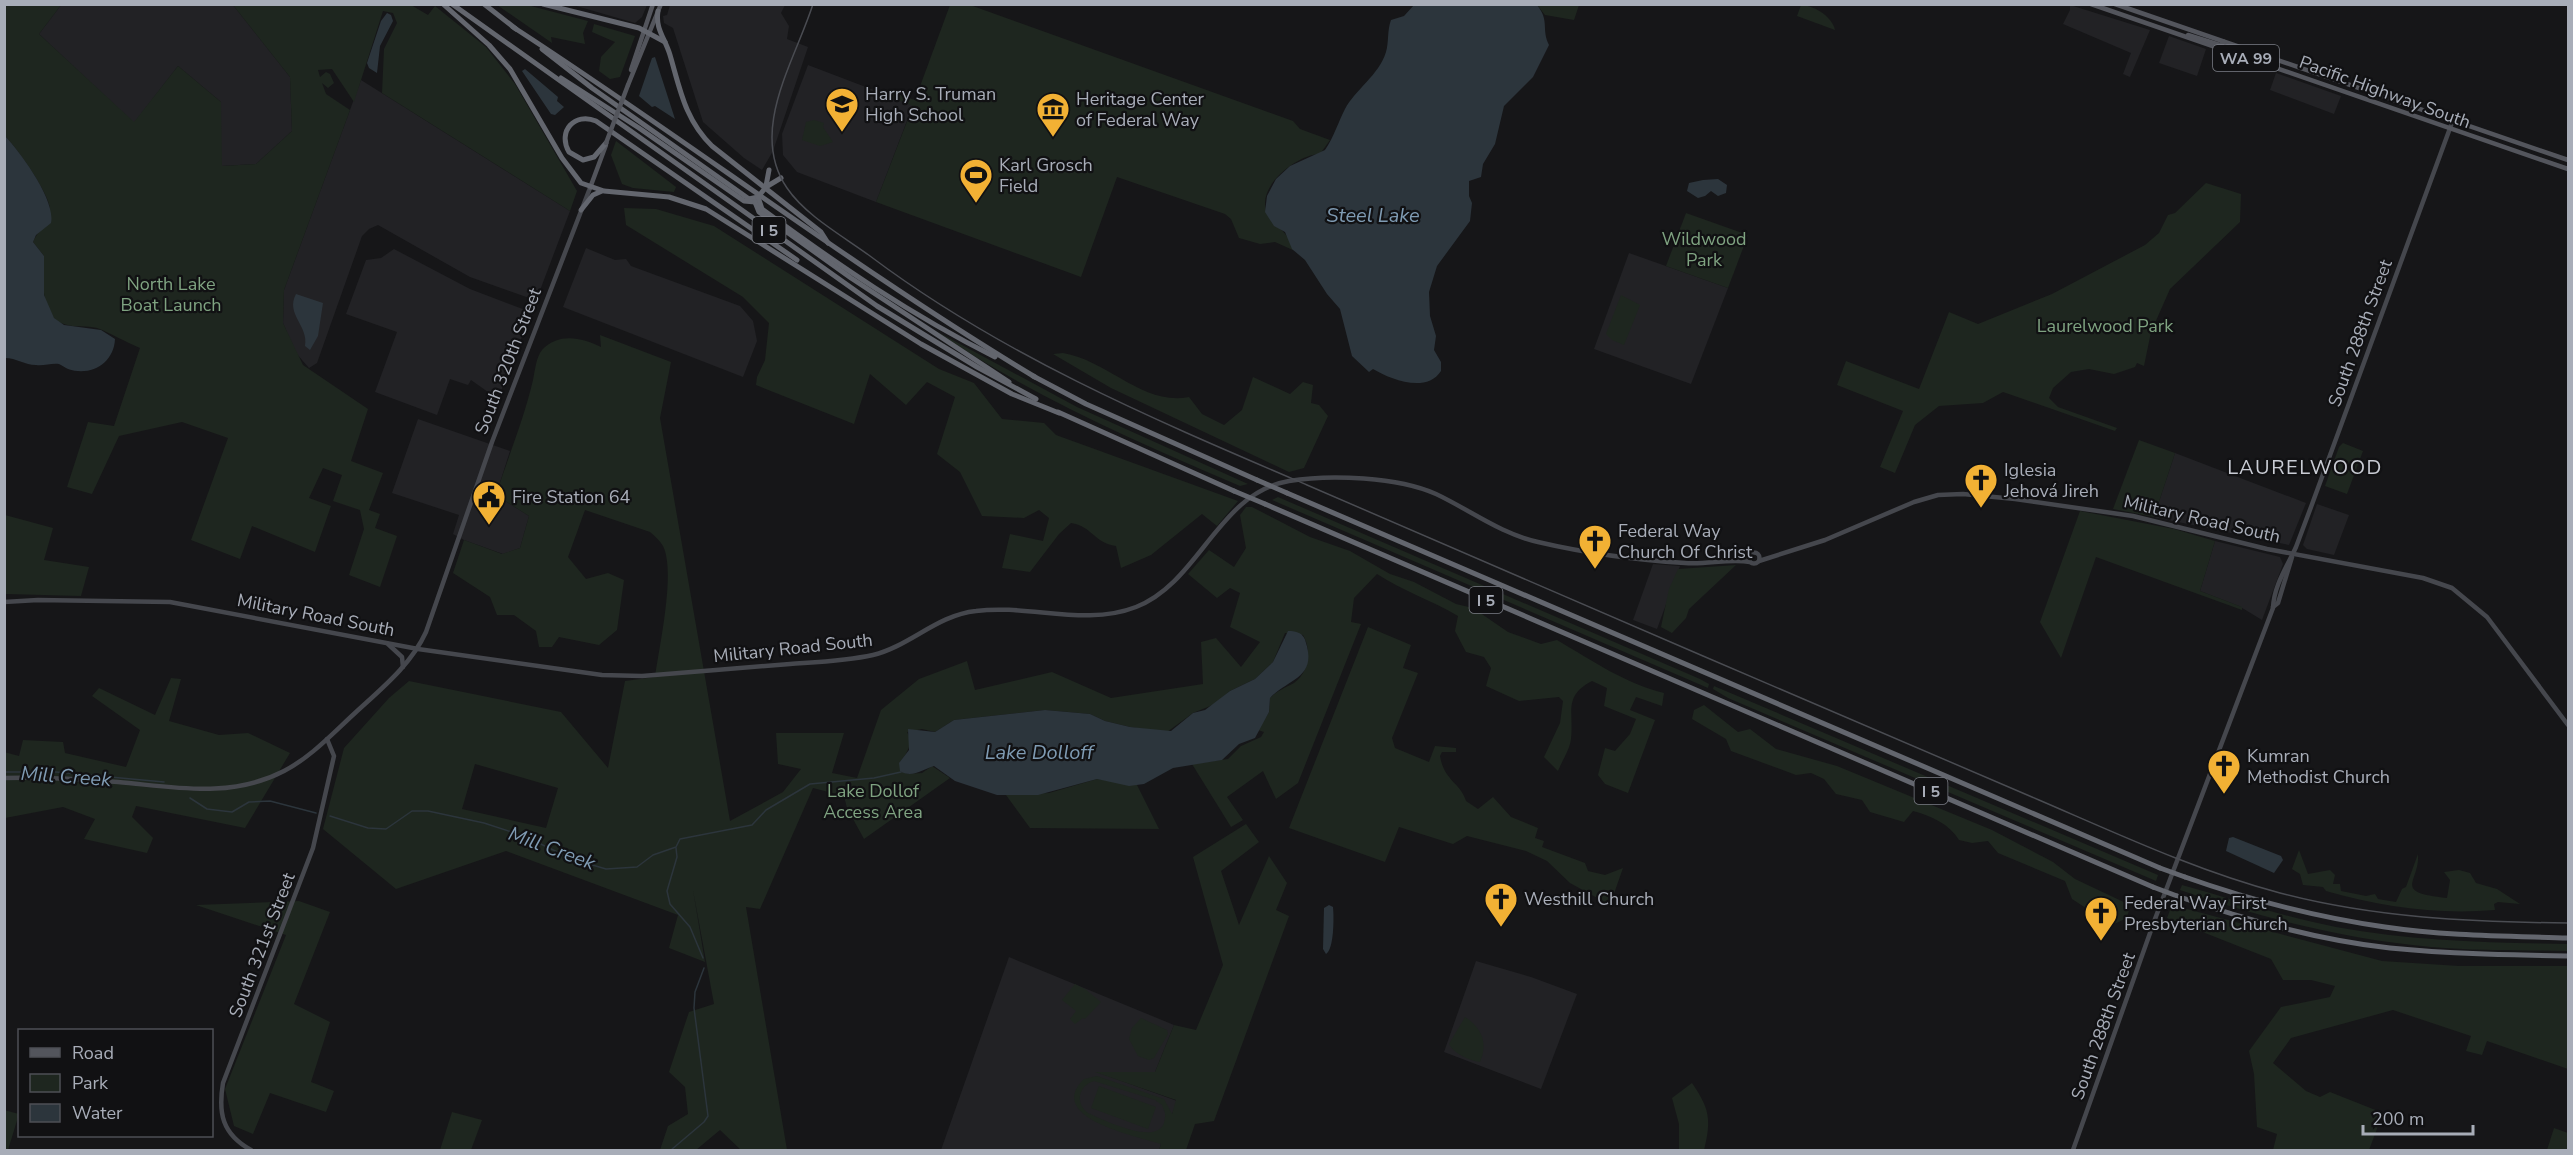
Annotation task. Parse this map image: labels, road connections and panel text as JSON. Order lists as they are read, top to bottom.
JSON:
{
  "streets": {
    "highway": ["I 5"],
    "main road": [
      "WA 99",
      "Pacific Highway South",
      "South 288th Street",
      "South 320th Street",
      "Military Road South",
      "South 321st Street"
    ]
  },
  "crossings": [
    ["Pacific Highway South", "South 288th Street"],
    ["South 288th Street", "Military Road South"],
    ["South 320th Street", "Military Road South"],
    ["South 320th Street", "South 321st Street"]
  ],
  "districts": ["LAURELWOOD"],
  "water": ["Steel Lake", "Lake Dolloff", "Mill Creek"],
  "parks": [
    "Wildwood Park",
    "North Lake Boat Launch",
    "Laurelwood Park",
    "Lake Dollof Access Area"
  ],
  "places": {
    "school or university": ["Harry S. Truman High School"],
    "museum": ["Heritage Center of Federal Way"],
    "sports": ["Karl Grosch Field"],
    "church": [
      "Iglesia Jehová Jireh",
      "Federal Way Church Of Christ",
      "Kumran Methodist Church",
      "Westhill Church",
      "Federal Way First Presbyterian Church"
    ],
    "public building": ["Fire Station 64"]
  },
  "legend": ["Road", "Park", "Water"],
  "scale_bar": "200 m"
}
